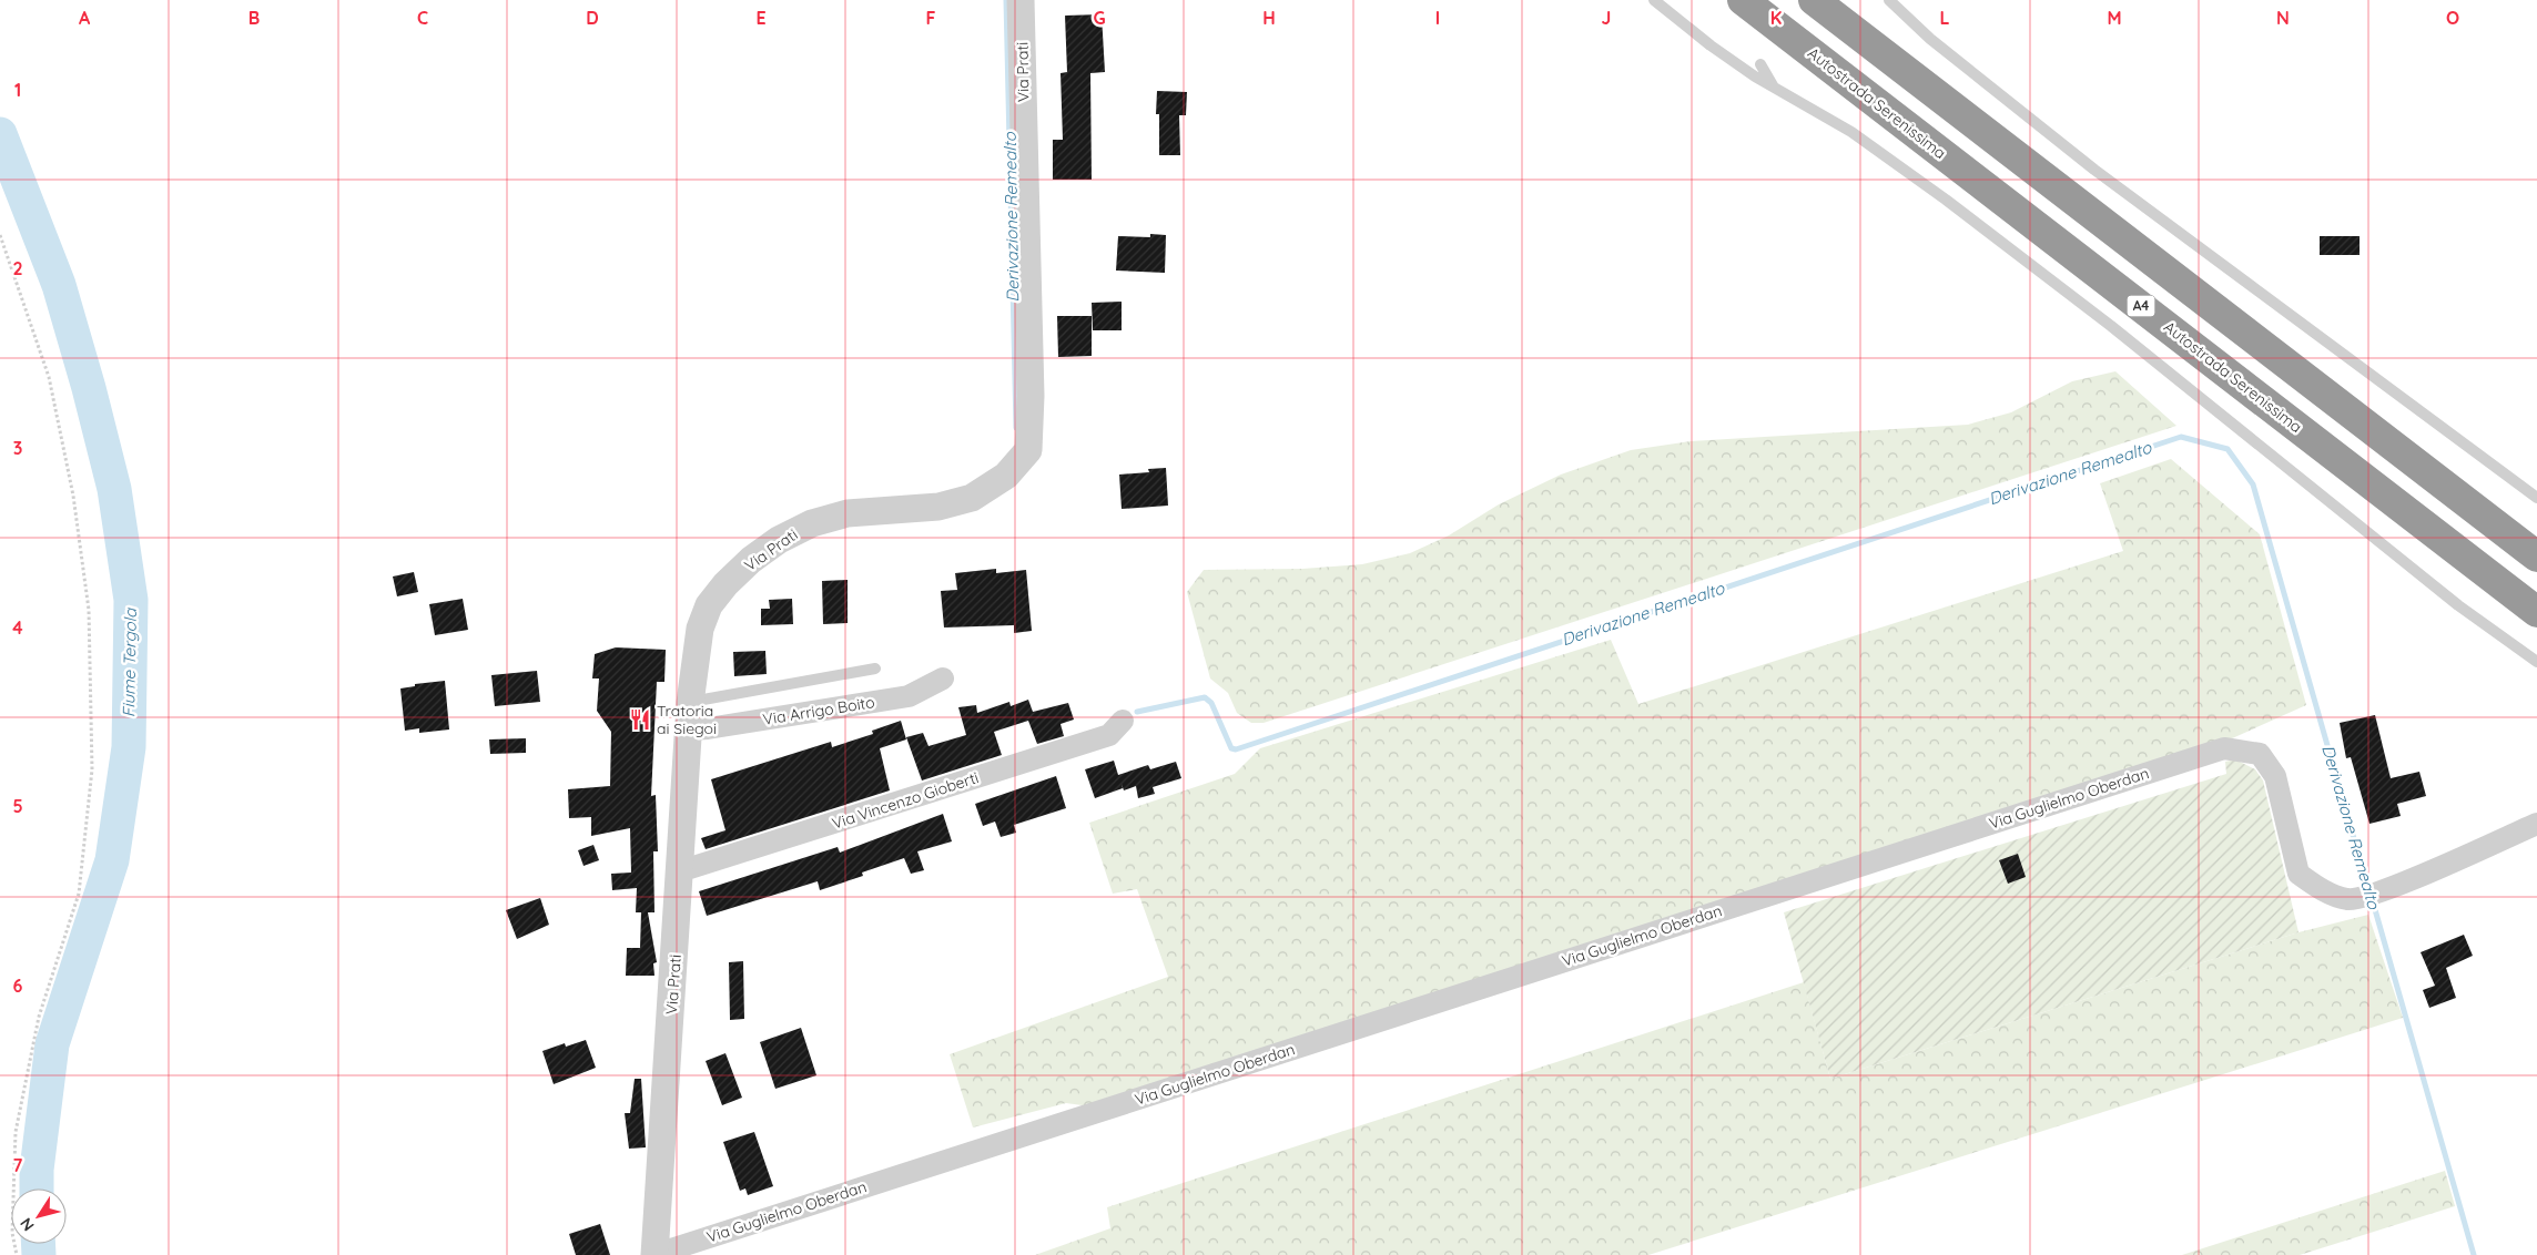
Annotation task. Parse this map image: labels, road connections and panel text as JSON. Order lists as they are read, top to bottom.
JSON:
{
  "streets": {
    "highway": ["Autostrada Serenissima", "A4"],
    "street": [
      "Via Prati",
      "Via Arrigo Boito",
      "Via Guglielmo Oberdan",
      "Via Vincenzo Gioberti"
    ]
  },
  "crossings": [
    ["Via Prati", "Via Arrigo Boito"],
    ["Via Prati", "Via Guglielmo Oberdan"],
    ["Via Prati", "Via Vincenzo Gioberti"]
  ],
  "water": ["Derivazione Remealto", "Fiume Tergola"],
  "places": {
    "restaurant": ["Tratoria ai Siegoi"]
  },
  "north": "bottom left",
  "grid": {
    "columns": [
      "A",
      "B",
      "C",
      "D",
      "E",
      "F",
      "G",
      "H",
      "I",
      "J",
      "K",
      "L",
      "M",
      "N",
      "O"
    ],
    "rows": [
      "1",
      "2",
      "3",
      "4",
      "5",
      "6",
      "7"
    ]
  }
}
